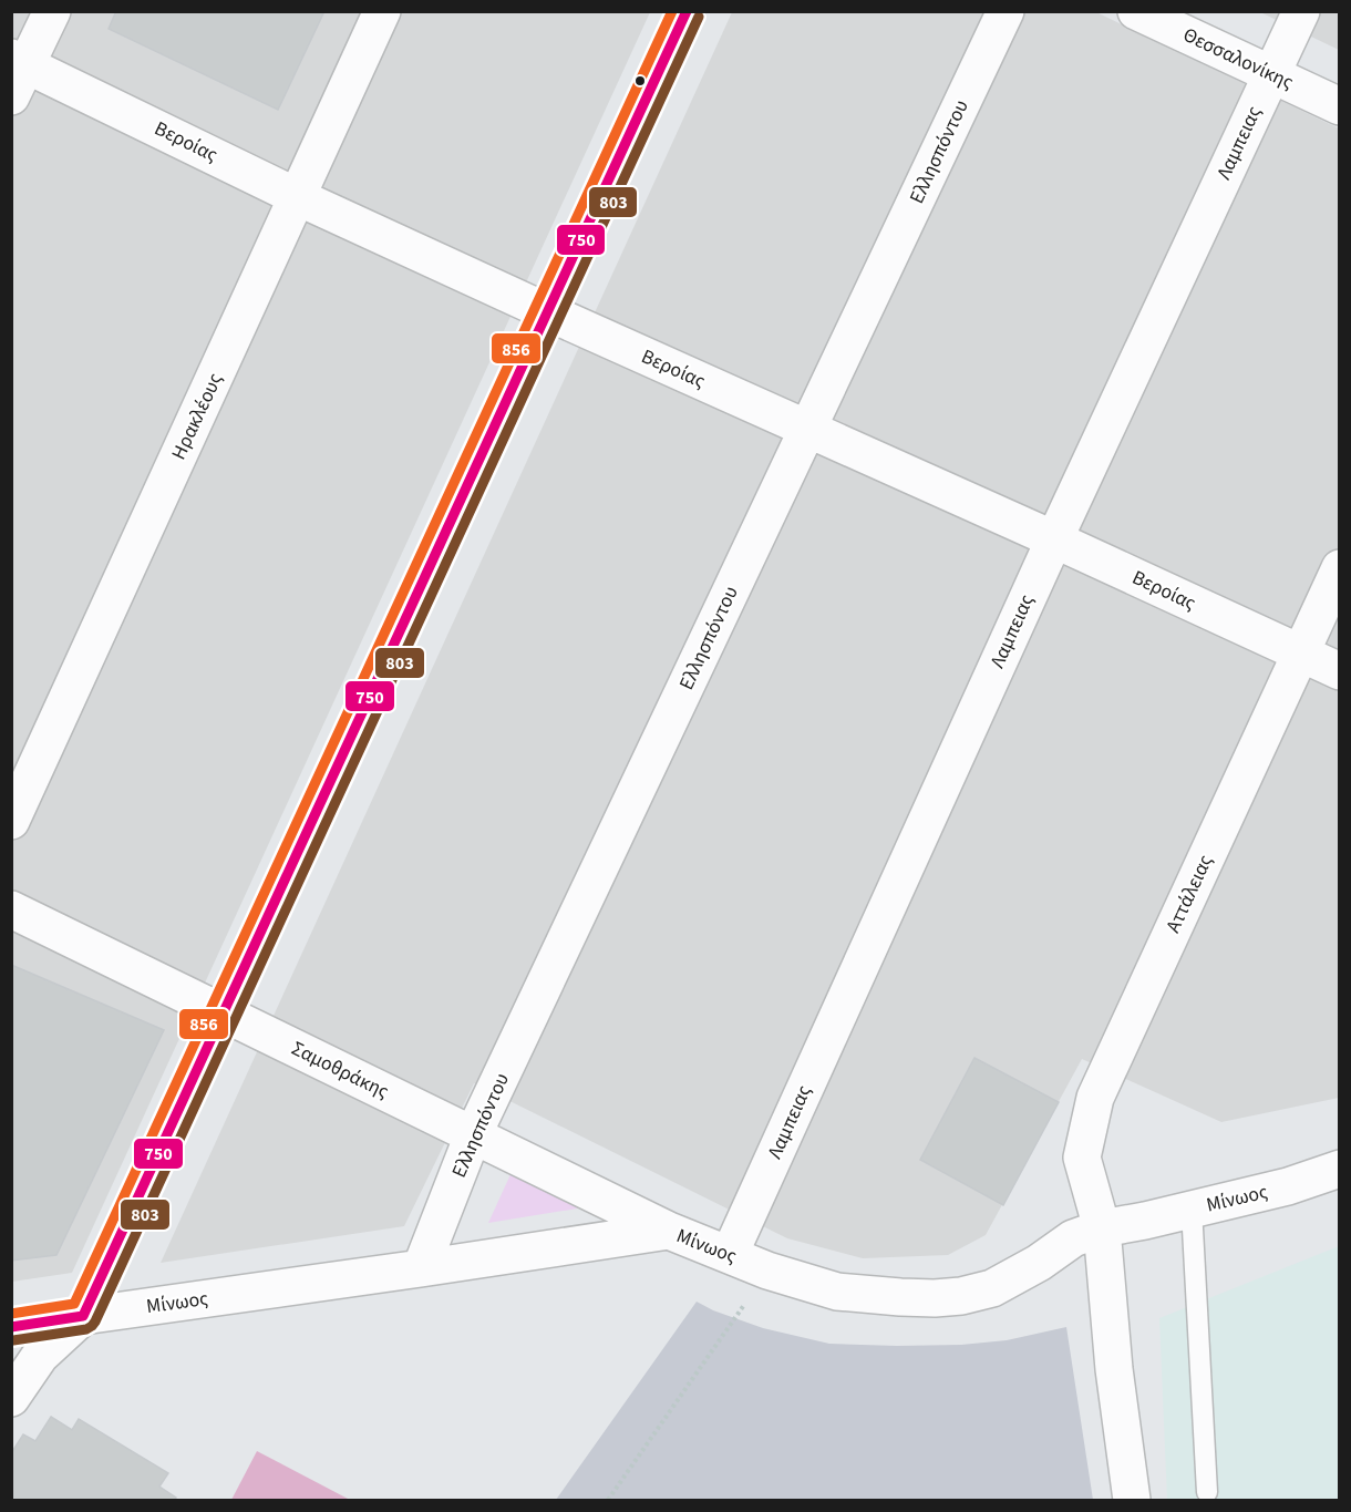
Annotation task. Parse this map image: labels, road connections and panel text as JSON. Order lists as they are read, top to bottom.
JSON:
{
  "streets": {
    "street": [
      "Θεσσαλονίκης",
      "Βεροίας",
      "Λαμπειας",
      "Ελλησπόντου",
      "Ηρακλέους",
      "Αττάλειας",
      "Σαμοθράκης",
      "Μίνωος"
    ]
  },
  "crossings": [
    ["Θεσσαλονίκης", "Λαμπειας"],
    ["Βεροίας", "Λαμπειας"],
    ["Βεροίας", "Ελλησπόντου"],
    ["Βεροίας", "Ηρακλέους"],
    ["Βεροίας", "Αττάλειας"],
    ["Λαμπειας", "Μίνωος"],
    ["Ελλησπόντου", "Σαμοθράκης"],
    ["Ελλησπόντου", "Μίνωος"],
    ["Αττάλειας", "Μίνωος"],
    ["Σαμοθράκης", "Μίνωος"]
  ],
  "lines": ["transit line 750", "transit line 856", "transit line 803"]
}
